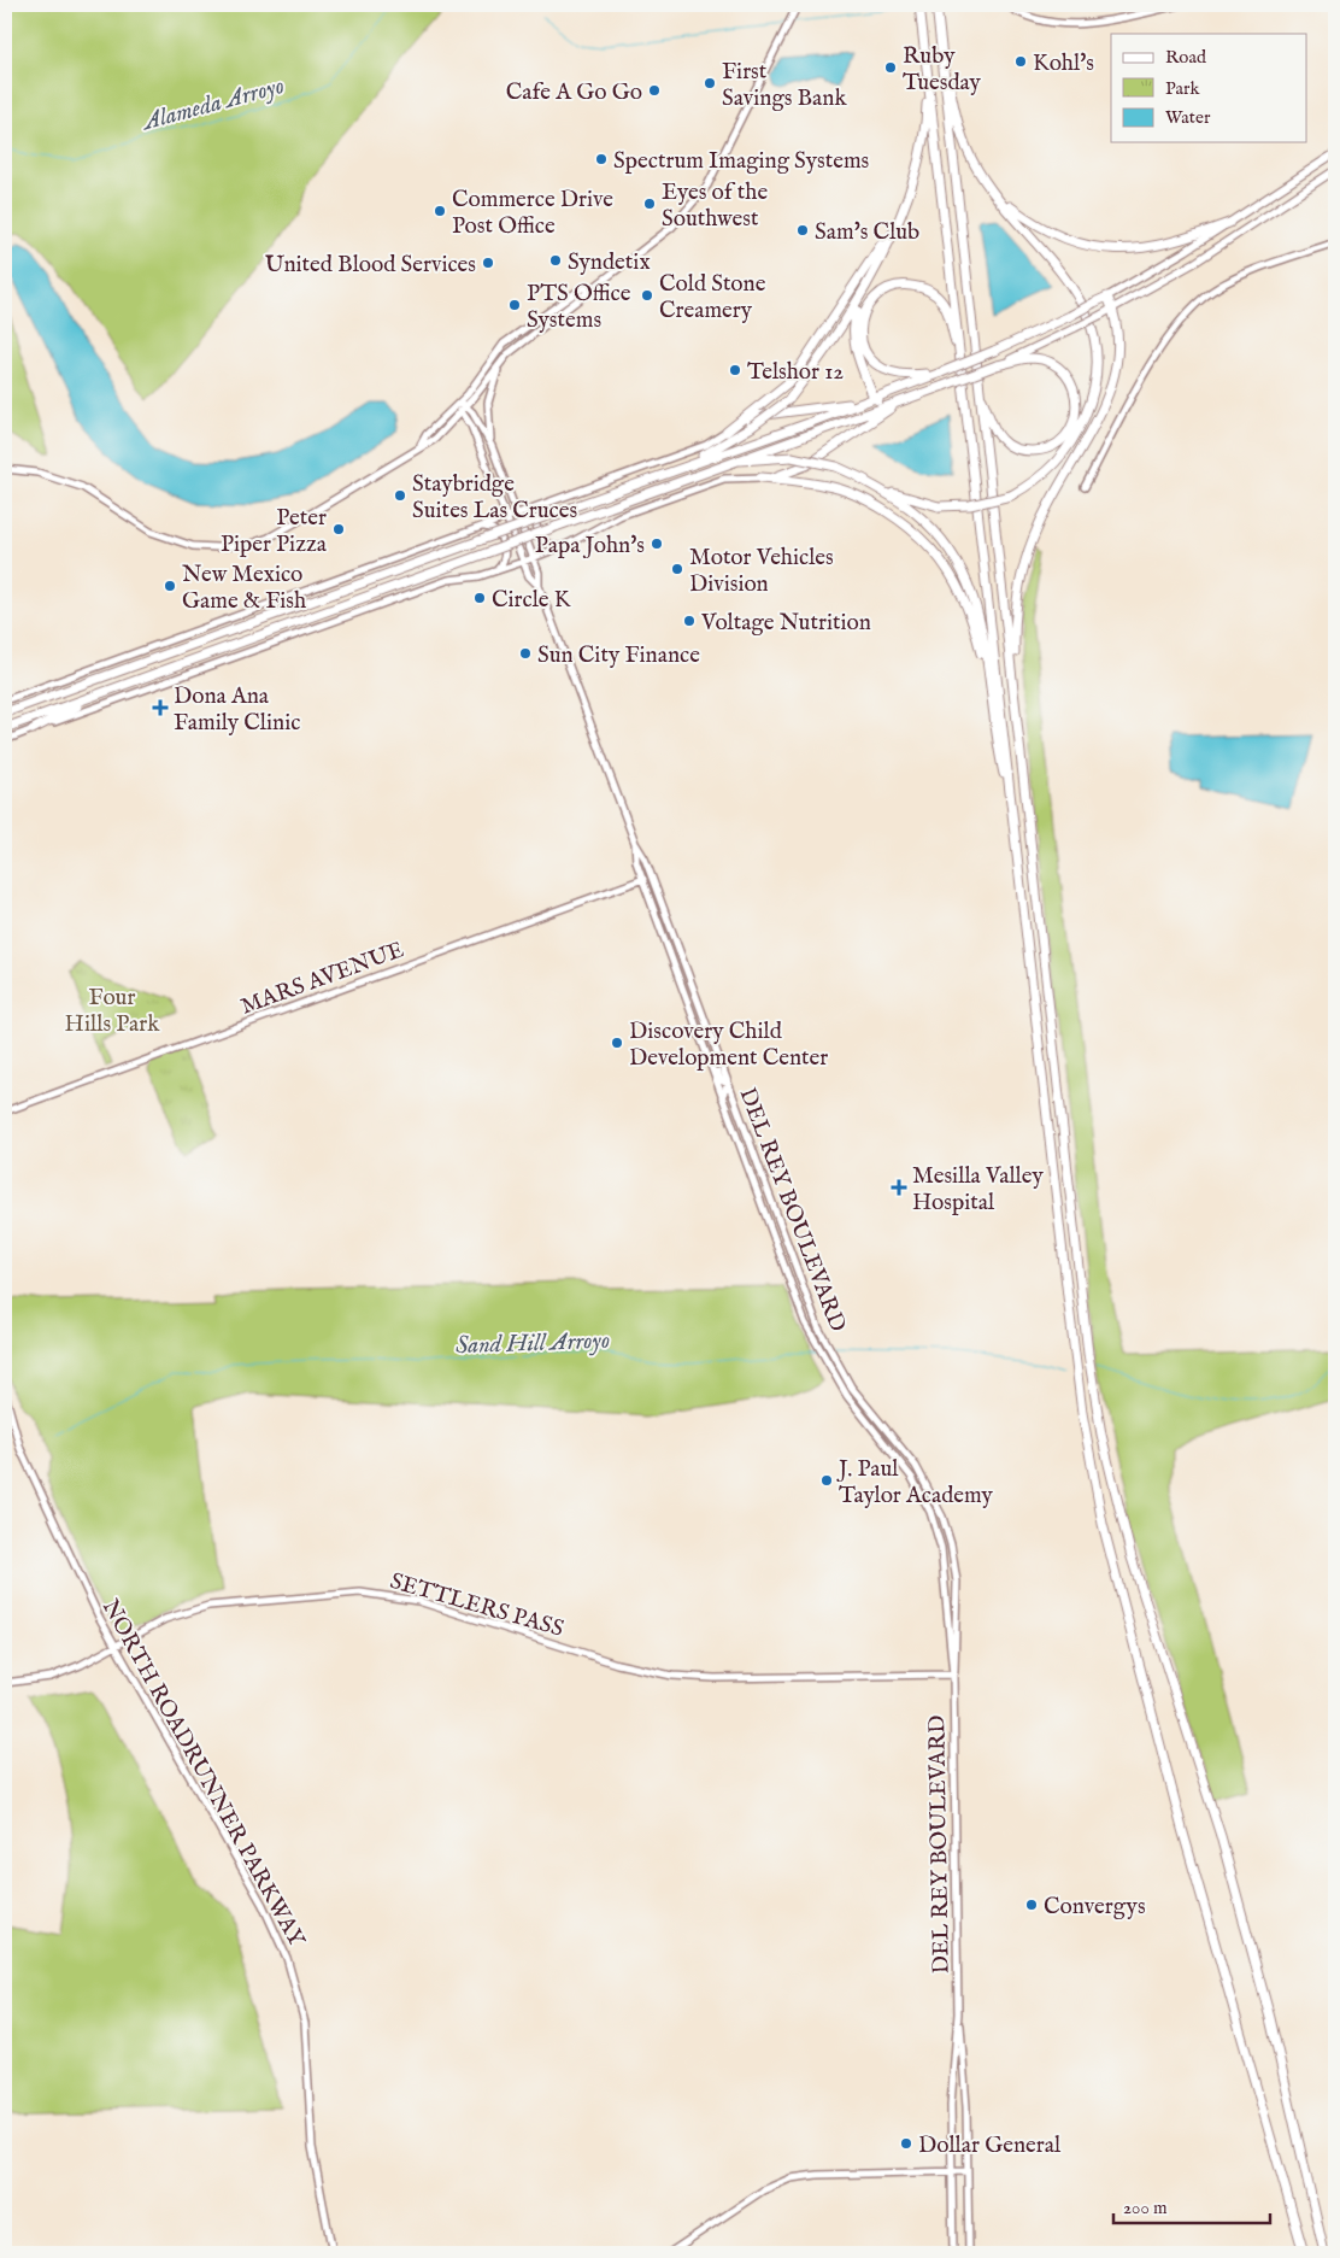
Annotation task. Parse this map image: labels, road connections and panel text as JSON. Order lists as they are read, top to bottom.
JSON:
{
  "streets": {
    "main road": [
      "MARS AVENUE",
      "DEL REY BOULEVARD",
      "SETTLERS PASS",
      "NORTH ROADRUNNER PARKWAY"
    ]
  },
  "crossings": [
    ["MARS AVENUE", "DEL REY BOULEVARD"],
    ["DEL REY BOULEVARD", "SETTLERS PASS"],
    ["SETTLERS PASS", "NORTH ROADRUNNER PARKWAY"]
  ],
  "water": ["Alameda Arroyo", "Sand Hill Arroyo"],
  "parks": ["Four Hills Park"],
  "places": {
    "other": [
      "Kohl's",
      "Ruby Tuesday",
      "First Savings Bank",
      "Cafe A Go Go",
      "Spectrum Imaging Systems",
      "Eyes of the Southwest",
      "Commerce Drive Post Office",
      "Sam's Club",
      "Syndetix",
      "United Blood Services",
      "Cold Stone Creamery",
      "PTS Office Systems",
      "Telshor 12",
      "Staybridge Suites Las Cruces",
      "Peter Piper Pizza",
      "Papa John's",
      "Motor Vehicles Division",
      "New Mexico Game & Fish",
      "Circle K",
      "Voltage Nutrition",
      "Sun City Finance",
      "Discovery Child Development Center",
      "J. Paul Taylor Academy",
      "Convergys",
      "Dollar General"
    ],
    "health": ["Dona Ana Family Clinic", "Mesilla Valley Hospital"]
  },
  "legend": ["Road", "Park", "Water"],
  "scale_bar": "200 m"
}
